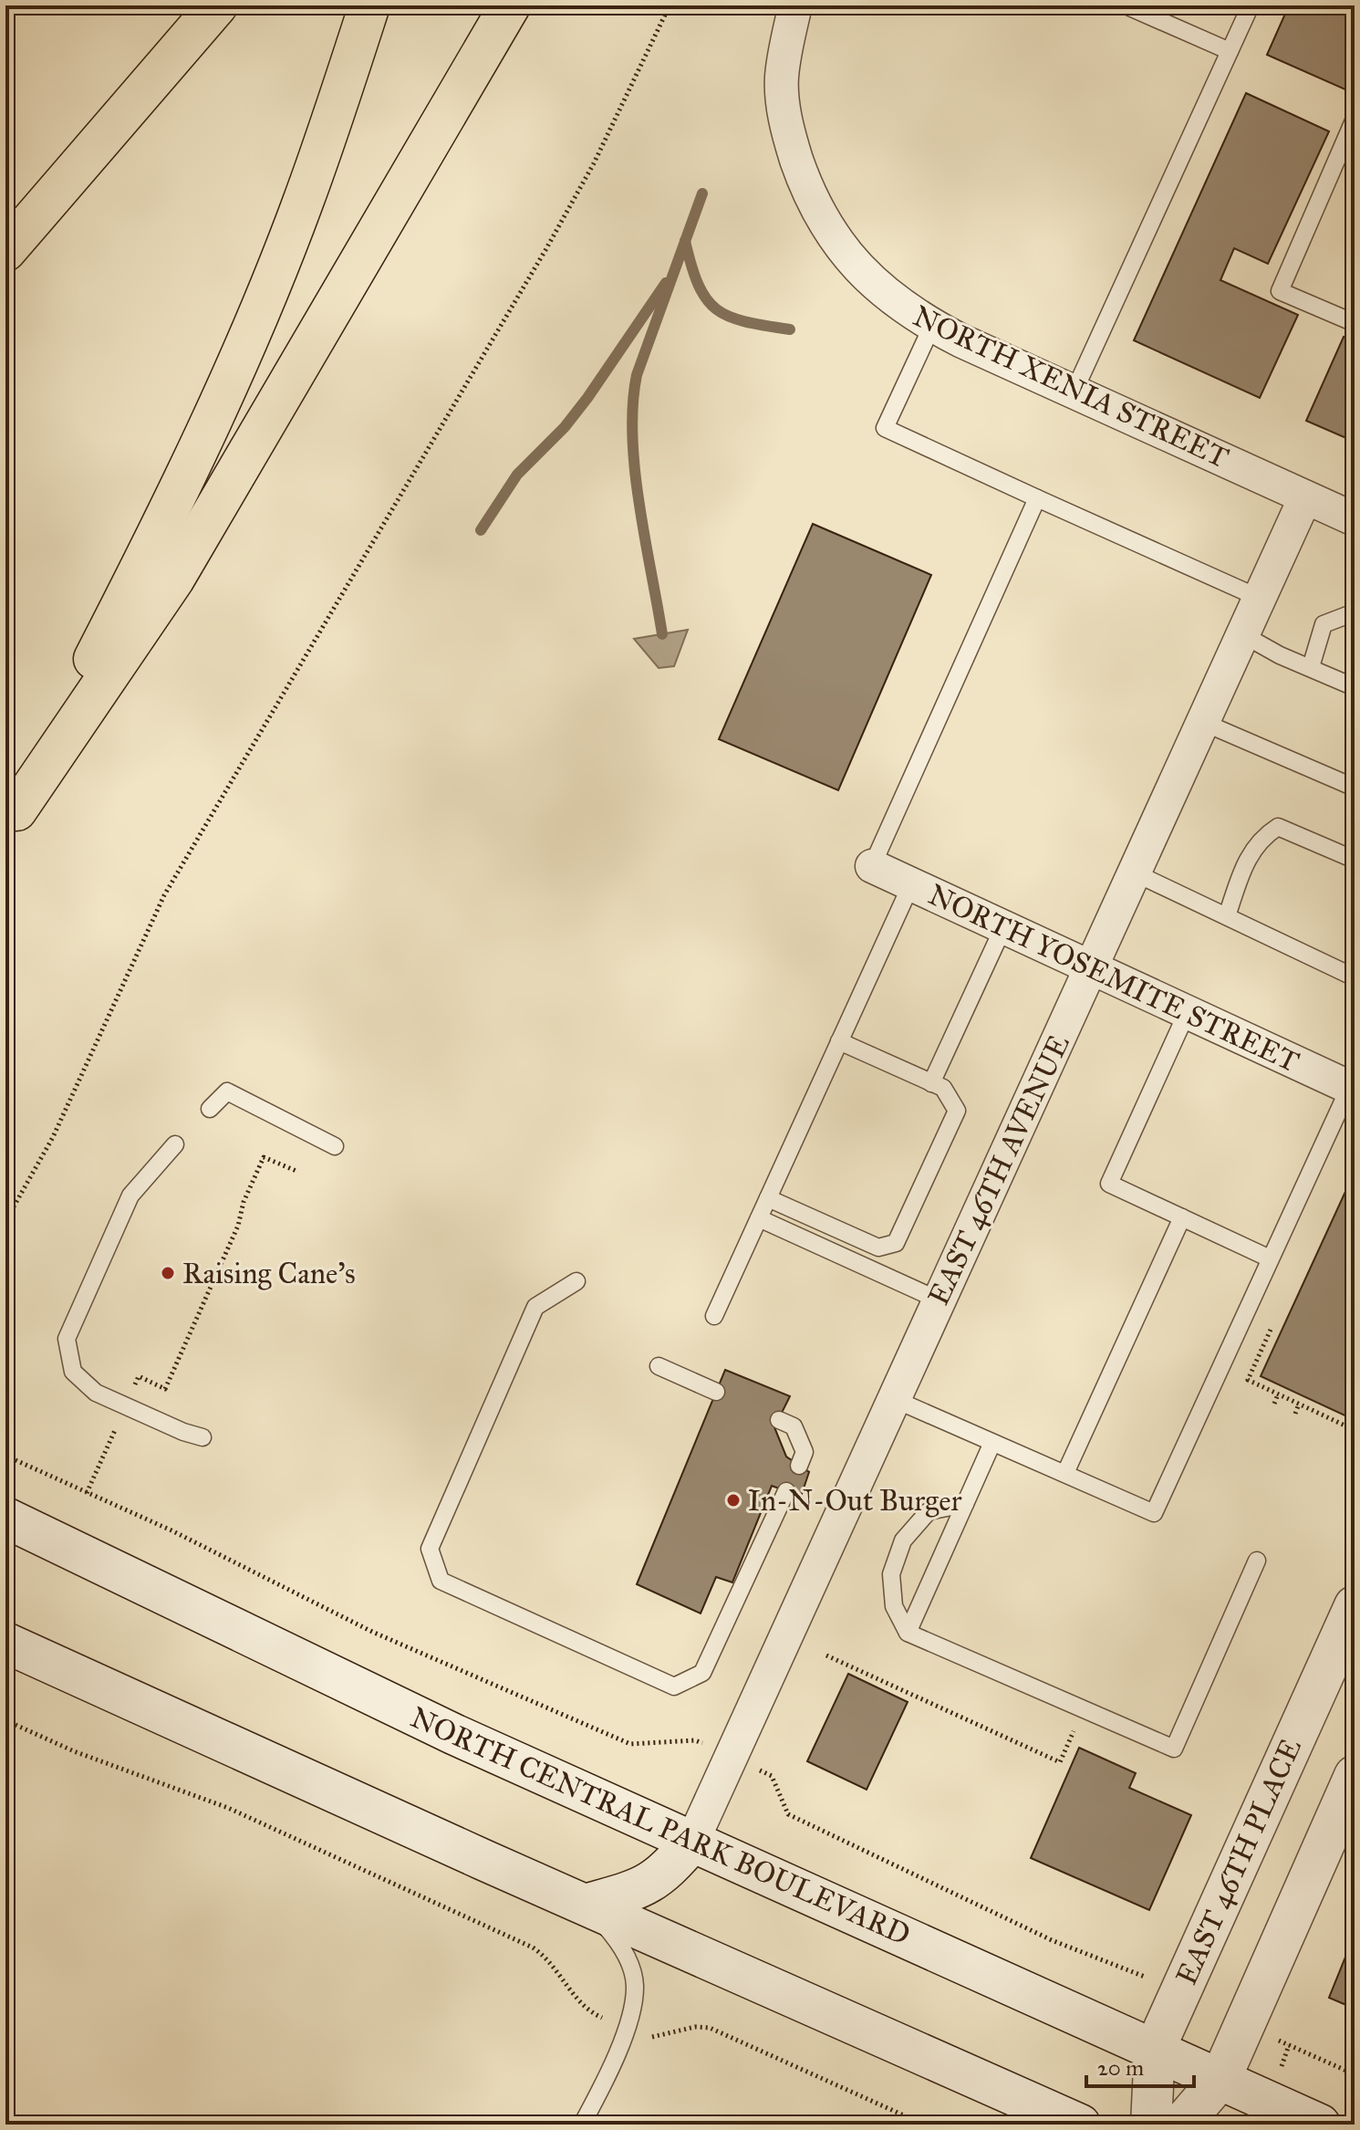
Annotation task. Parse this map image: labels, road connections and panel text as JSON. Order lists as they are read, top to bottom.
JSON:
{
  "streets": {
    "main road": ["NORTH CENTRAL PARK BOULEVARD", "EAST 46TH PLACE"],
    "street": ["NORTH XENIA STREET", "NORTH YOSEMITE STREET", "EAST 46TH AVENUE"]
  },
  "crossings": [
    ["NORTH XENIA STREET", "EAST 46TH AVENUE"],
    ["NORTH YOSEMITE STREET", "EAST 46TH AVENUE"],
    ["EAST 46TH AVENUE", "NORTH CENTRAL PARK BOULEVARD"],
    ["NORTH CENTRAL PARK BOULEVARD", "EAST 46TH PLACE"]
  ],
  "places": ["Raising Cane's", "In-N-Out Burger"],
  "scale_bar": "20 m"
}
